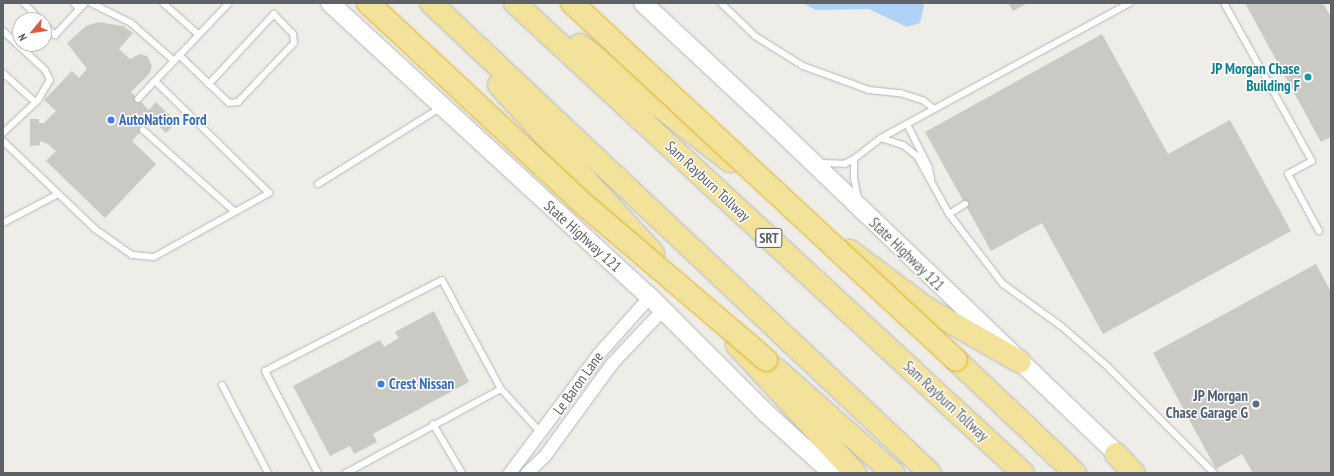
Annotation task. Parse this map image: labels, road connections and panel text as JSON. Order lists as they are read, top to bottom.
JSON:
{
  "streets": {
    "highway": ["Sam Rayburn Tollway", "SRT"],
    "main road": ["State Highway 121"],
    "street": ["Le Baron Lane"]
  },
  "crossings": [
    ["State Highway 121", "Le Baron Lane"]
  ],
  "places": [
    "JP Morgan Chase Building F",
    "AutoNation Ford",
    "Crest Nissan",
    "JP Morgan Chase Garage G"
  ],
  "north": "bottom left"
}
